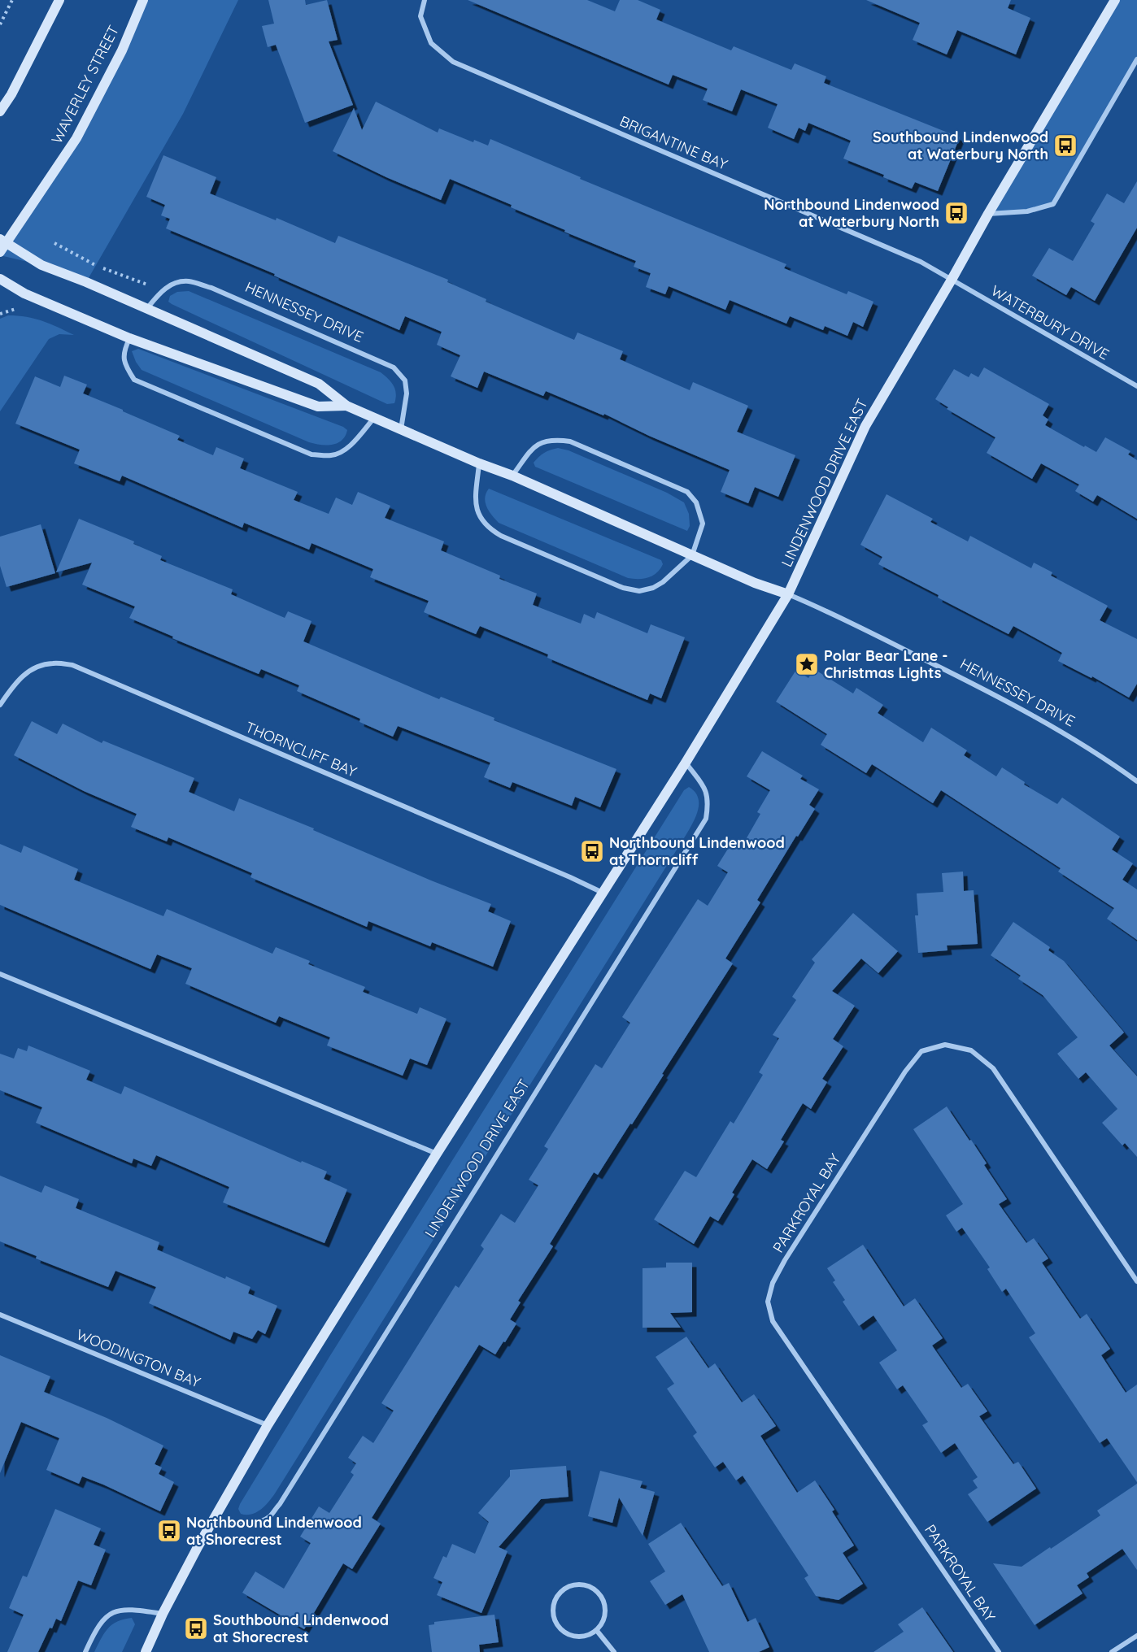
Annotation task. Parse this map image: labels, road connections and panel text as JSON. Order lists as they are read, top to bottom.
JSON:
{
  "streets": {
    "street": [
      "WAVERLEY STREET",
      "BRIGANTINE BAY",
      "HENNESSEY DRIVE",
      "WATERBURY DRIVE",
      "LINDENWOOD DRIVE EAST",
      "THORNCLIFF BAY",
      "PARKROYAL BAY",
      "WOODINGTON BAY"
    ]
  },
  "crossings": [
    ["WAVERLEY STREET", "HENNESSEY DRIVE"],
    ["BRIGANTINE BAY", "WATERBURY DRIVE"],
    ["BRIGANTINE BAY", "LINDENWOOD DRIVE EAST"],
    ["HENNESSEY DRIVE", "LINDENWOOD DRIVE EAST"],
    ["WATERBURY DRIVE", "LINDENWOOD DRIVE EAST"],
    ["LINDENWOOD DRIVE EAST", "THORNCLIFF BAY"],
    ["LINDENWOOD DRIVE EAST", "WOODINGTON BAY"]
  ],
  "places": {
    "bus stop": [
      "Southbound Lindenwood at Waterbury North",
      "Northbound Lindenwood at Waterbury North",
      "Northbound Lindenwood at Thorncliff",
      "Northbound Lindenwood at Shorecrest",
      "Southbound Lindenwood at Shorecrest"
    ],
    "place": ["Polar Bear Lane - Christmas Lights"]
  }
}
